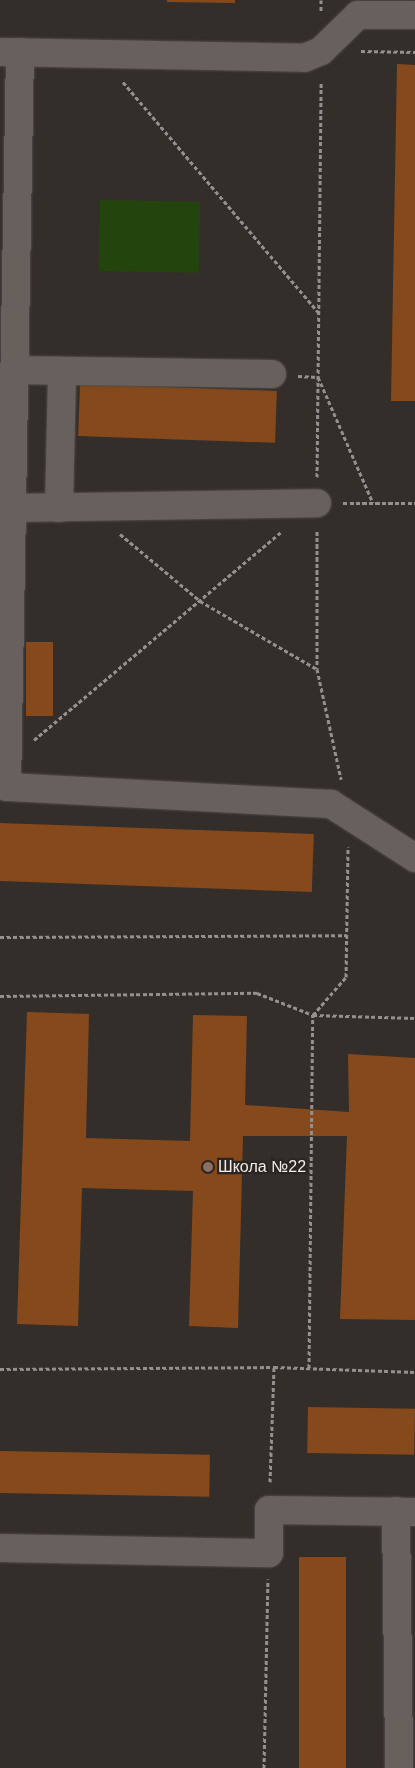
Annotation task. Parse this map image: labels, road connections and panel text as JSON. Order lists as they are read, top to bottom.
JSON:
{
  "places": ["Школа №22"]
}
